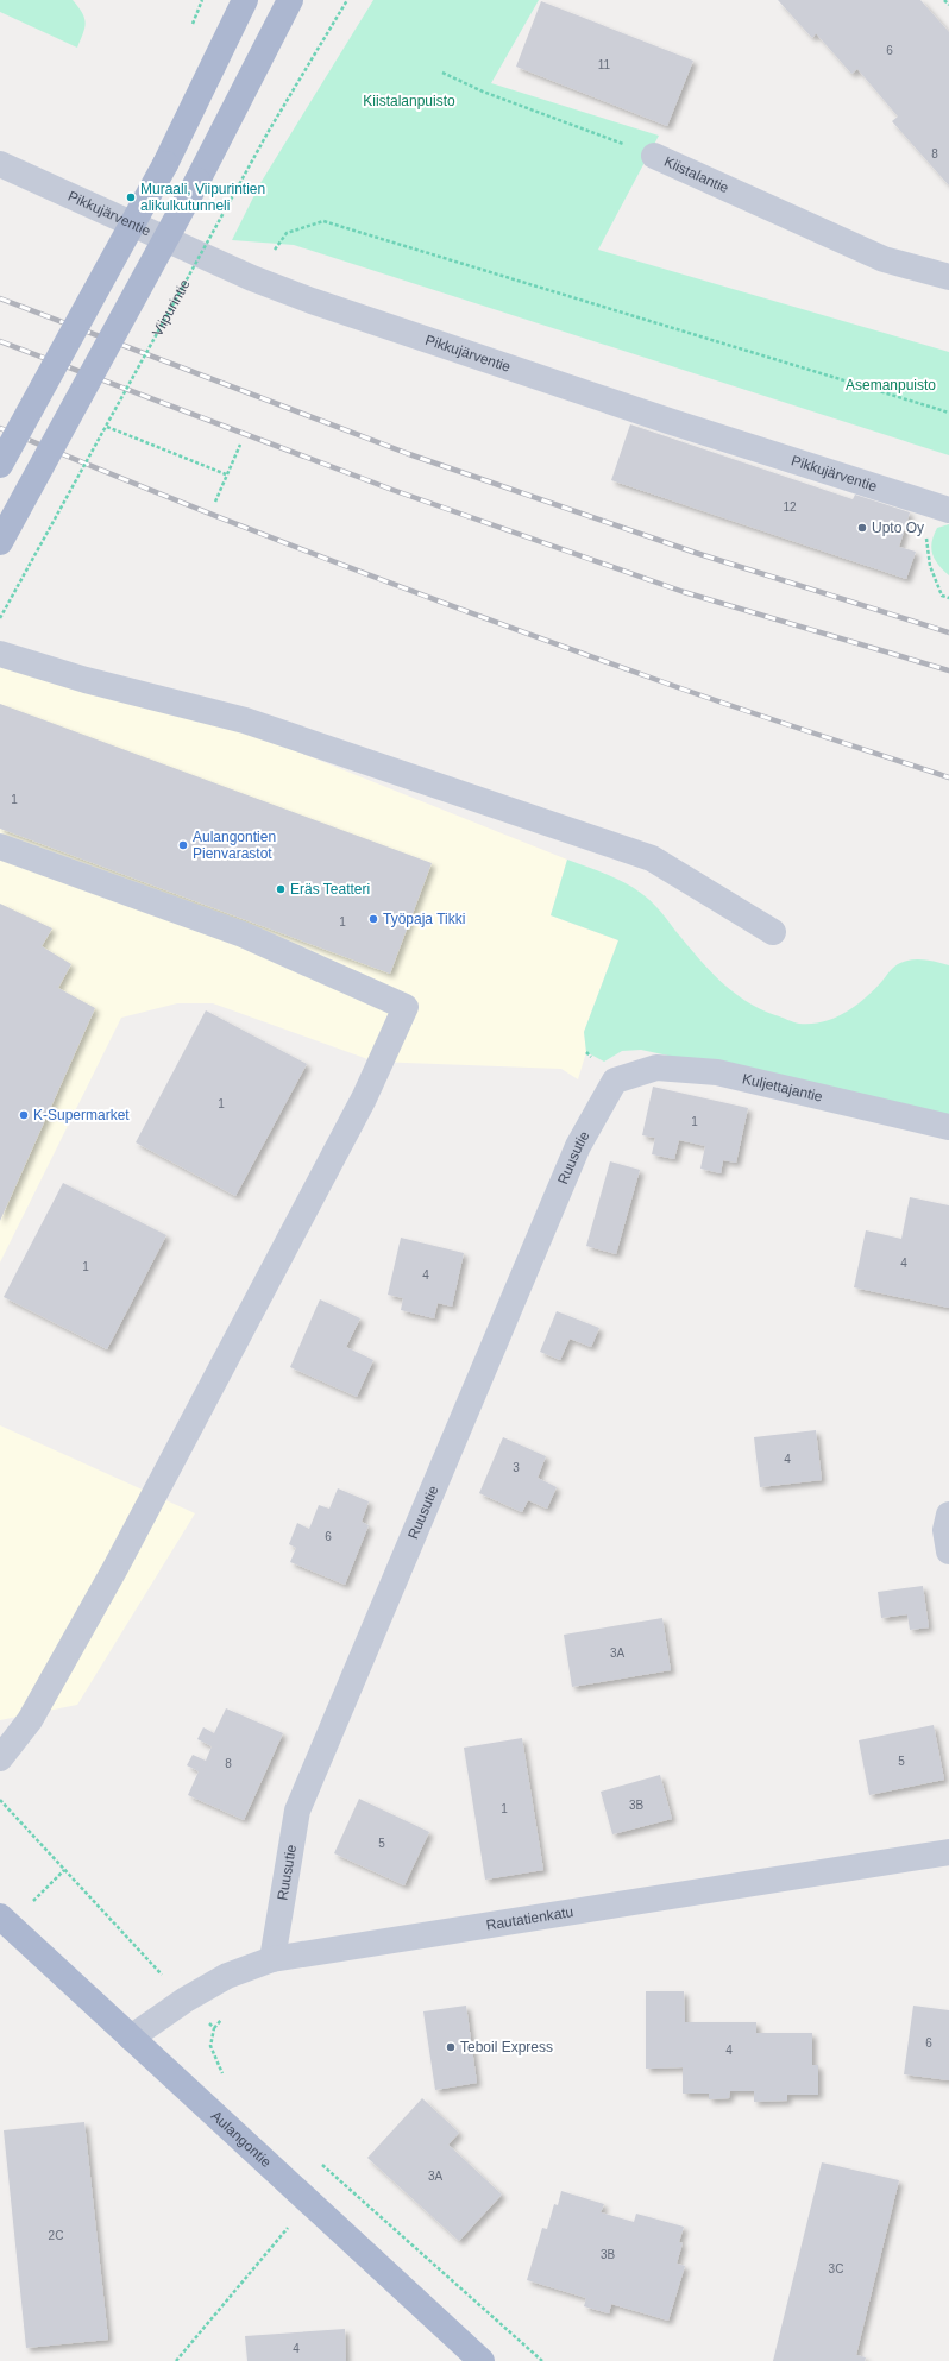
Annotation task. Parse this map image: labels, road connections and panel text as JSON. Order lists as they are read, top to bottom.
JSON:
{
  "streets": {
    "main road": ["Aulangontie"],
    "street": [
      "Kiistalantie",
      "Pikkujärventie",
      "Kuljettajantie",
      "Ruusutie",
      "Rautatienkatu"
    ],
    "path": ["Viipurintie"]
  },
  "crossings": [
    ["Kuljettajantie", "Ruusutie"],
    ["Ruusutie", "Rautatienkatu"],
    ["Rautatienkatu", "Aulangontie"]
  ],
  "parks": ["Kiistalanpuisto", "Asemanpuisto"],
  "places": [
    "Muraali, Viipurintien alikulkutunneli",
    "Upto Oy",
    "Aulangontien Pienvarastot",
    "Eräs Teatteri",
    "Työpaja Tikki",
    "K-Supermarket",
    "Teboil Express"
  ],
  "house_numbers": [
    "6",
    "11",
    "8",
    "12",
    "1",
    "1",
    "1",
    "1",
    "4",
    "1",
    "4",
    "4",
    "3",
    "6",
    "3A",
    "5",
    "8",
    "3B",
    "1",
    "5",
    "6",
    "4",
    "3A",
    "2C",
    "3B",
    "3C",
    "4"
  ]
}
